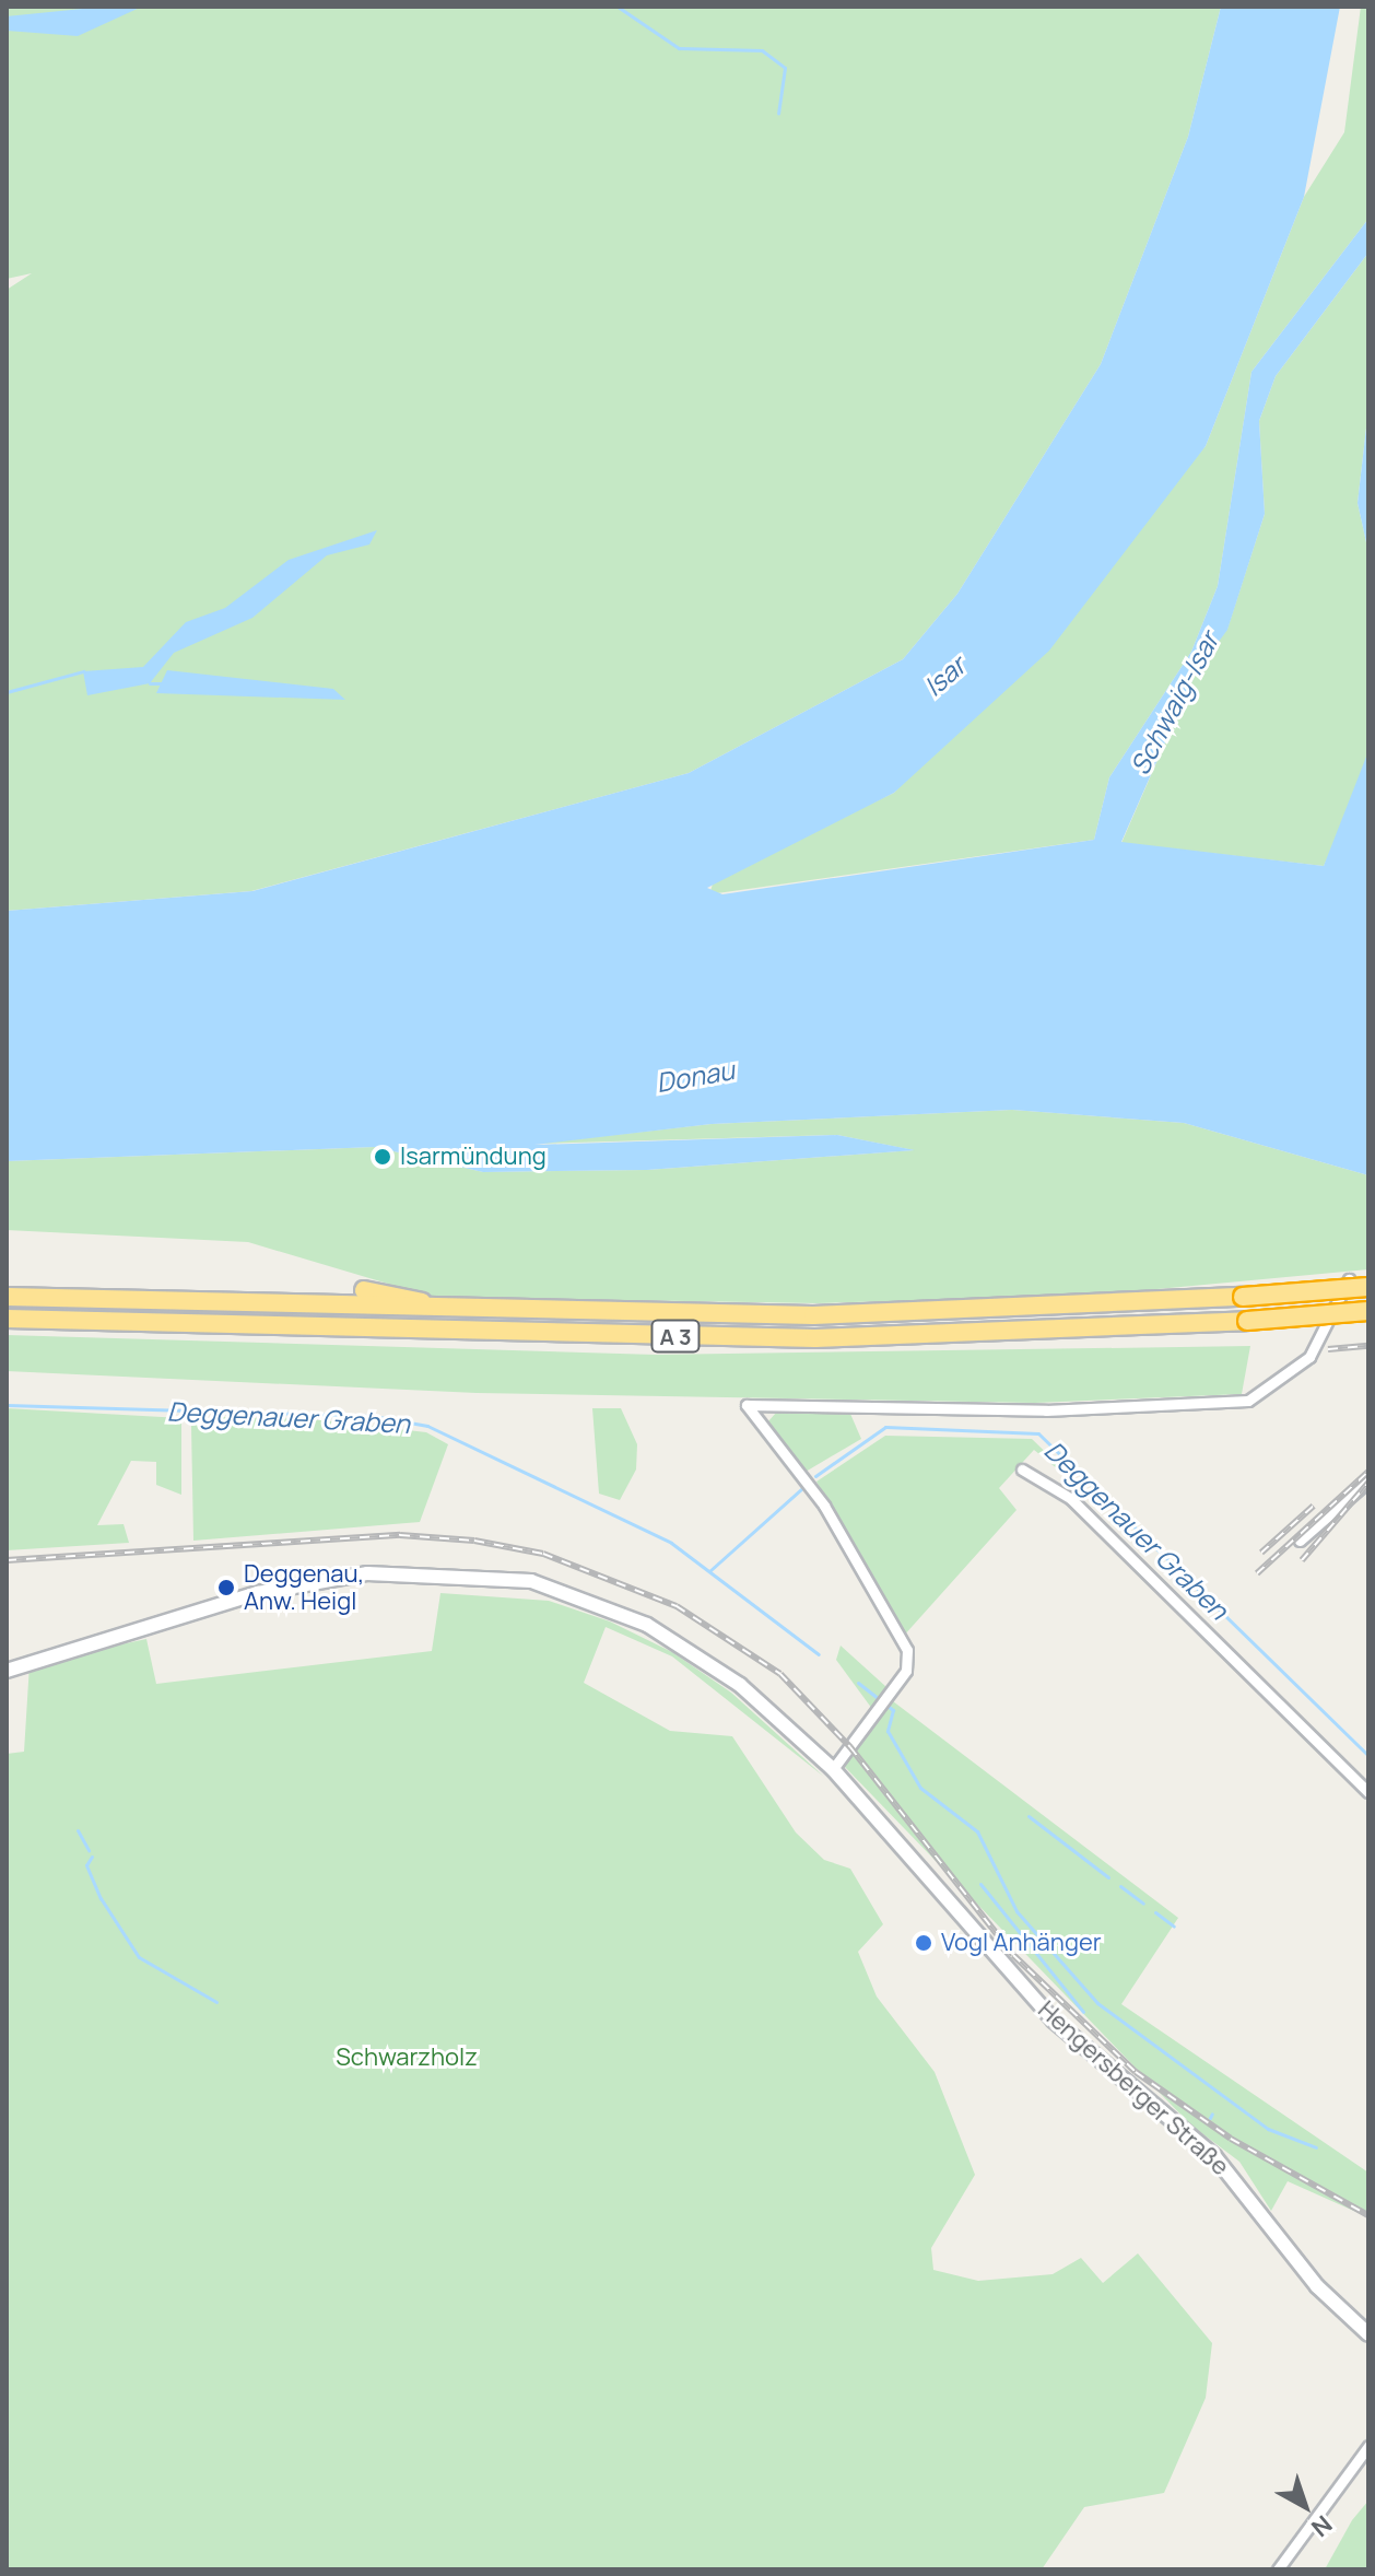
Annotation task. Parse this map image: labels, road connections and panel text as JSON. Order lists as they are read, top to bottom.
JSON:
{
  "streets": {
    "highway": ["A 3"],
    "main road": ["Hengersberger Straße"]
  },
  "water": [
    "Isar",
    "Schwaig-Isar",
    "Donau",
    "Deggenauer Graben"
  ],
  "parks": ["Schwarzholz"],
  "places": ["Isarmündung", "Deggenau, Anw. Heigl", "Vogl Anhänger"],
  "north": "bottom right"
}
